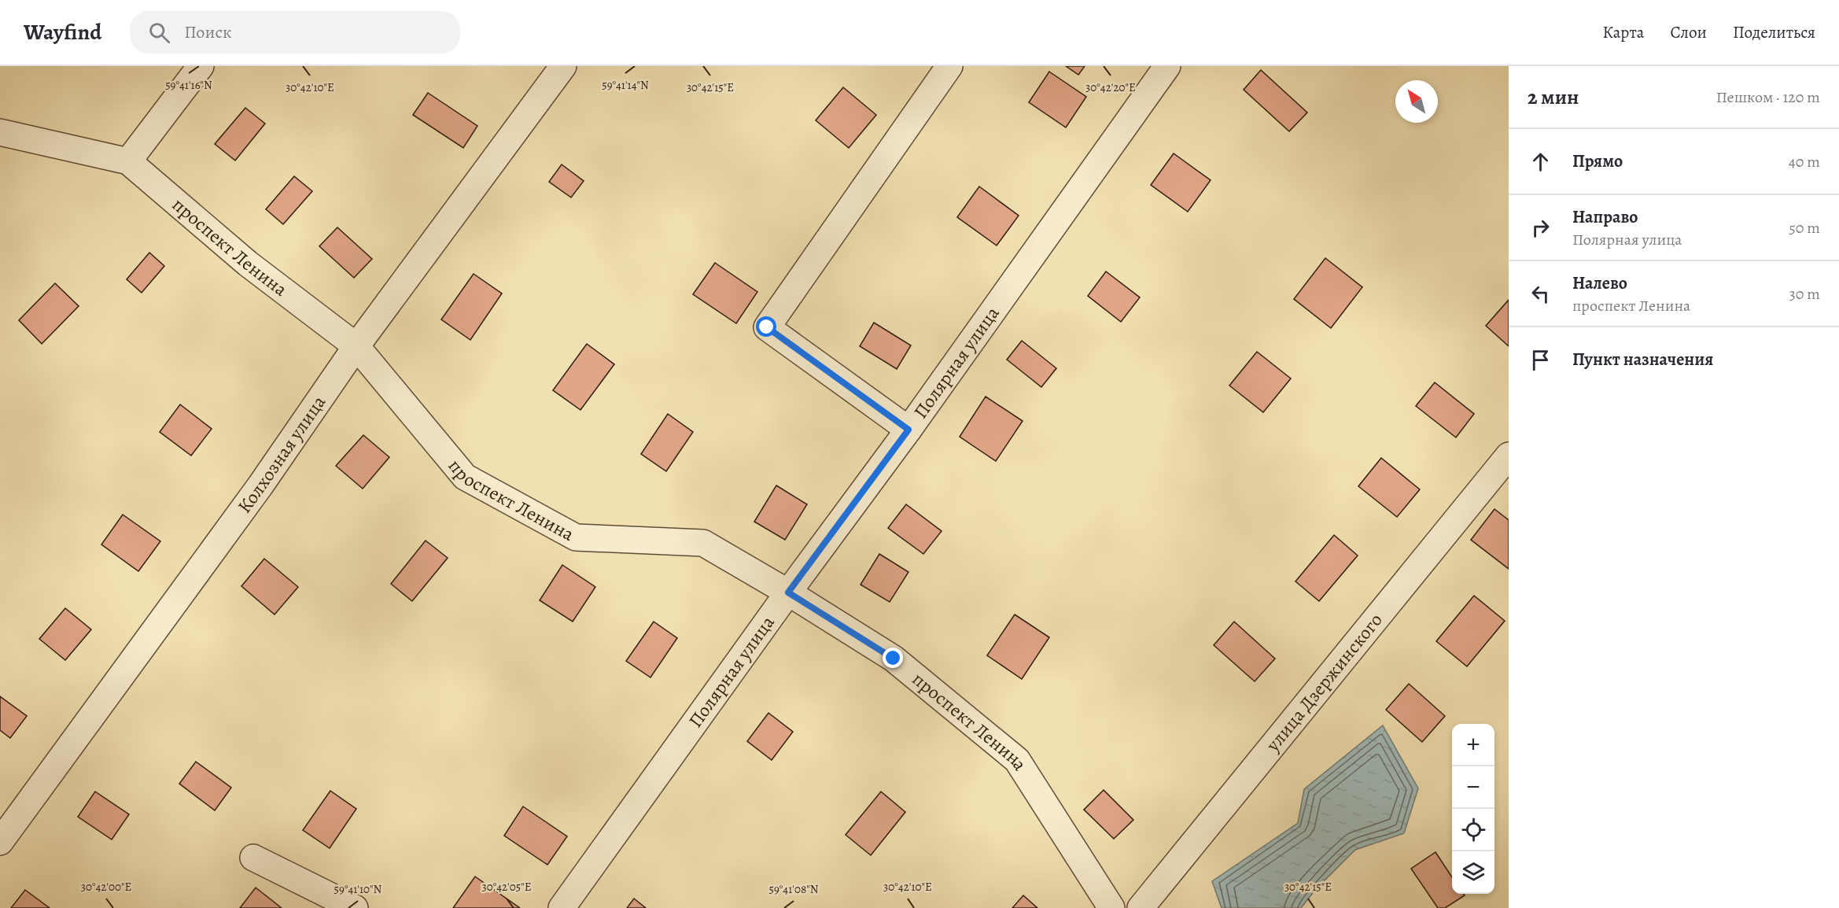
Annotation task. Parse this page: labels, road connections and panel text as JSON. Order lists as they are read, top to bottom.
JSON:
{
  "streets": {
    "street": [
      "проспект Ленина",
      "Полярная улица",
      "Колхозная улица",
      "улица Дзержинского"
    ]
  },
  "crossings": [
    ["проспект Ленина", "Полярная улица"],
    ["проспект Ленина", "Колхозная улица"]
  ],
  "north": "top left",
  "page": {
    "header": "Wayfind",
    "search": "Поиск",
    "nav": ["Карта", "Слои", "Поделиться"],
    "heading": ["2 мин", "Пешком · 120 m"],
    "list": [
      ["Прямо", "40 m"],
      ["Направо", "Полярная улица", "50 m"],
      ["Налево", "проспект Ленина", "30 m"],
      "Пункт назначения"
    ],
    "map_buttons": ["+", "−"]
  },
  "coordinates": [
    "59°41'16\"N",
    "59°41'14\"N",
    "30°42'10\"E",
    "30°42'15\"E",
    "30°42'20\"E",
    "30°42'00\"E",
    "30°42'05\"E",
    "59°41'10\"N",
    "59°41'08\"N"
  ]
}
